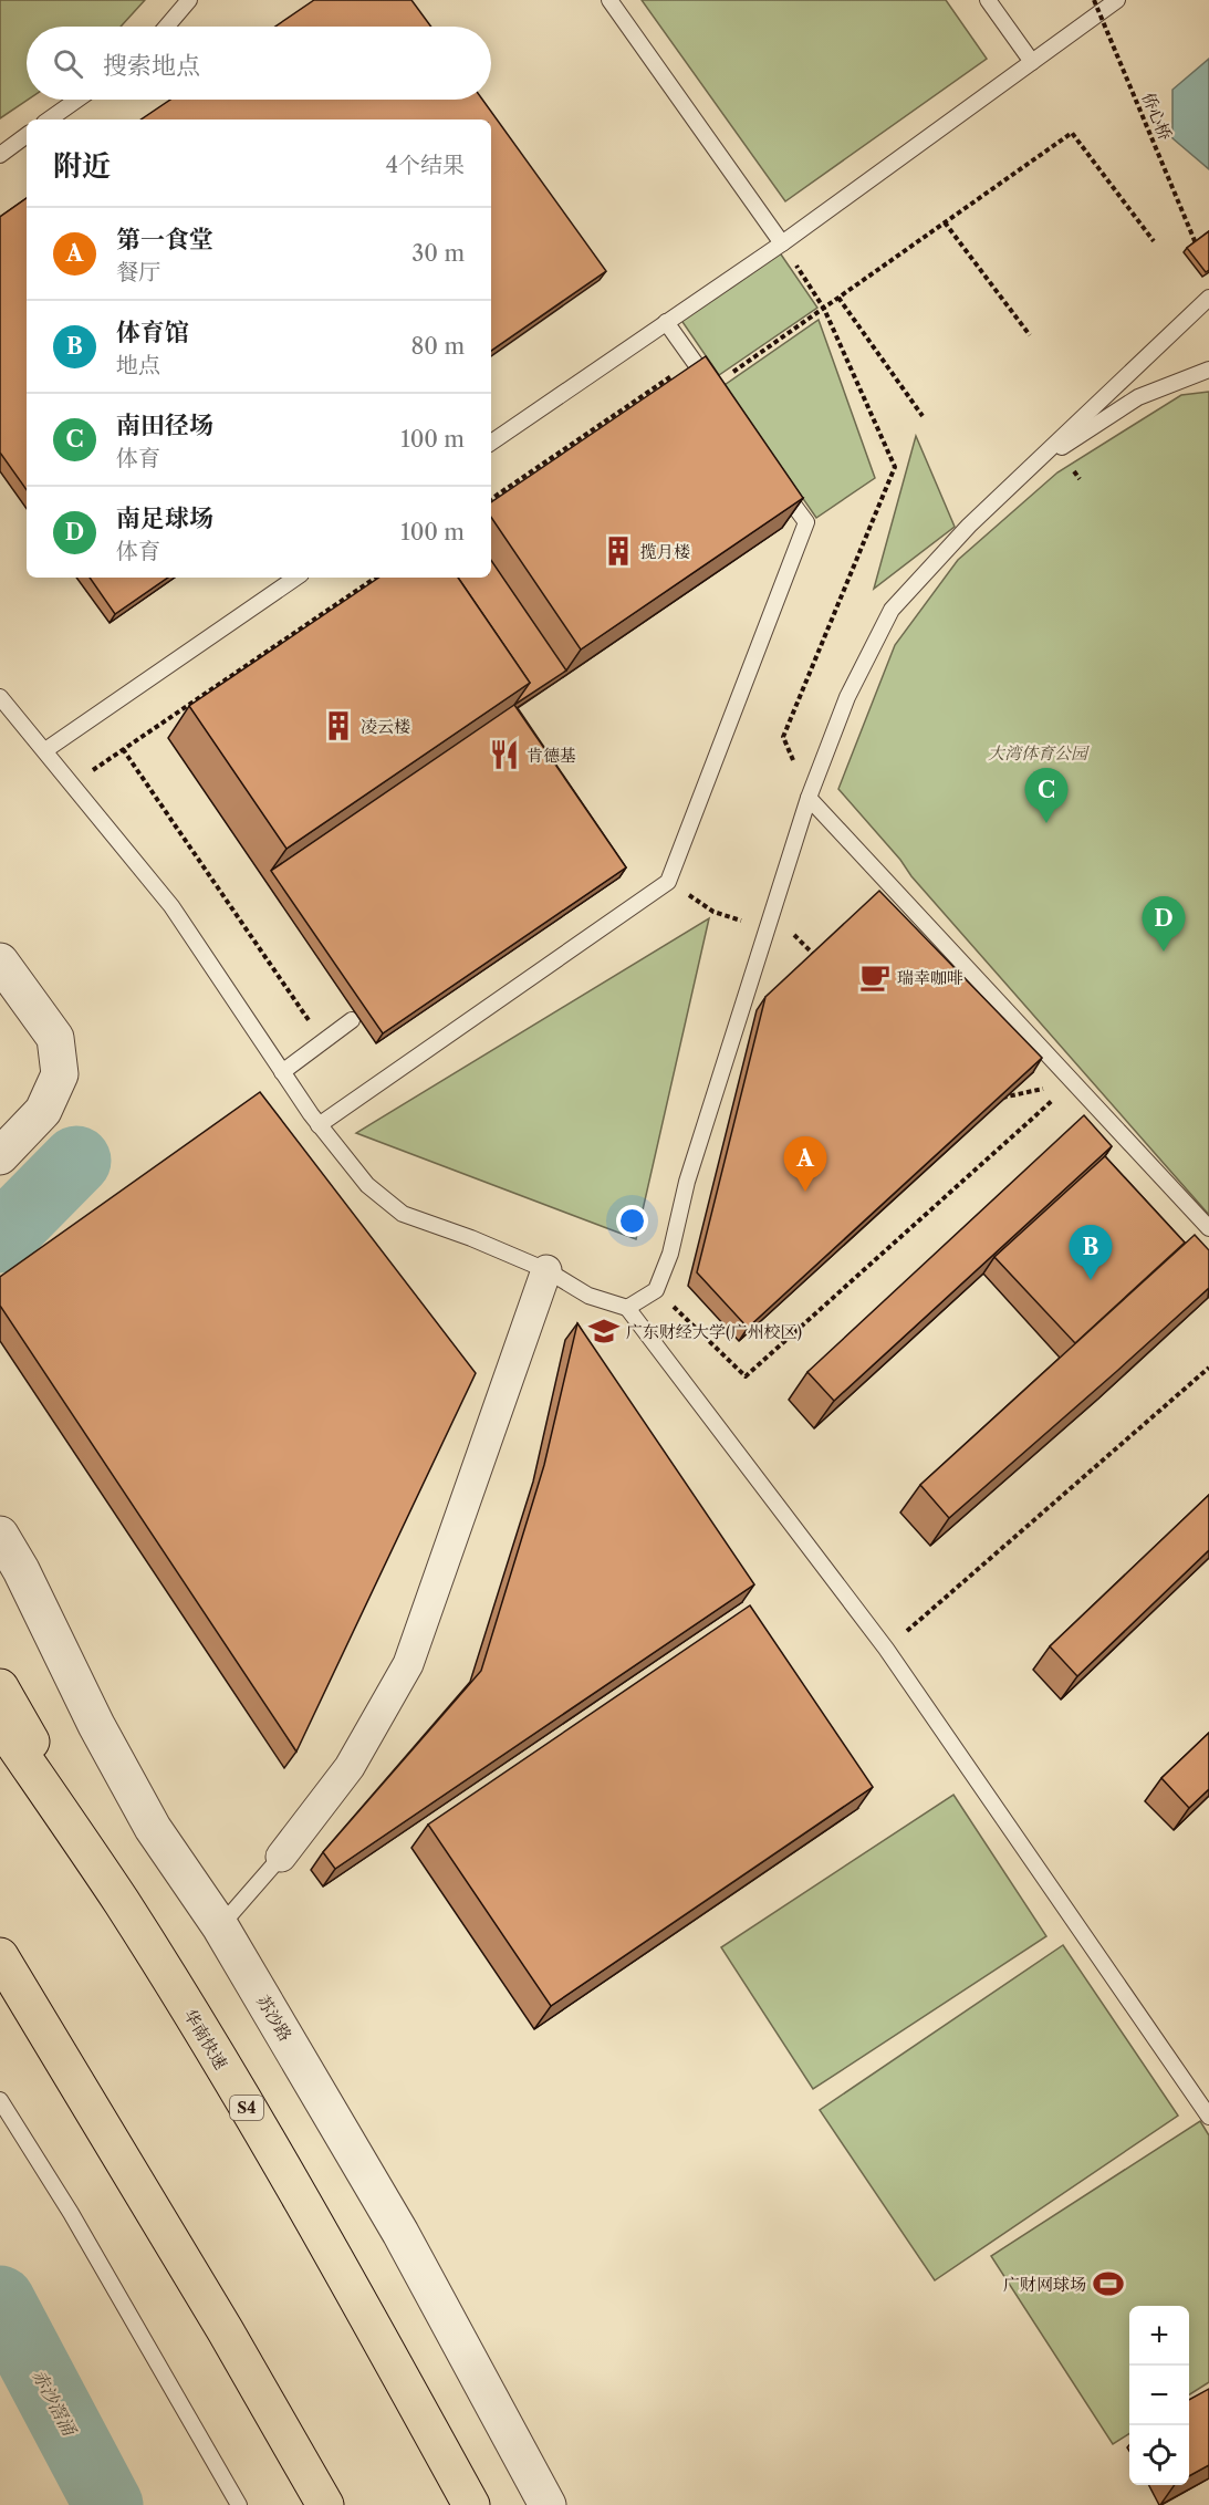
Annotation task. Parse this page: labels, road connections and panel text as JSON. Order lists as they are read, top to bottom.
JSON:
{
  "streets": {
    "highway": ["华南快速", "S4"],
    "street": ["苏沙路"],
    "path": ["侨心桥"]
  },
  "water": ["赤沙滘涌"],
  "parks": ["大湾体育公园"],
  "places": {
    "building": ["揽月楼", "凌云楼"],
    "restaurant": ["肯德基"],
    "cafe": ["瑞幸咖啡"],
    "school or university": ["广东财经大学(广州校区)"],
    "sports": ["广财网球场"]
  },
  "page": {
    "search": "搜索地点",
    "heading": ["附近", "4个结果"],
    "list": [
      {
        "mark": "A",
        "name": "第一食堂",
        "note": "餐厅",
        "value": "30 m"
      },
      {
        "mark": "B",
        "name": "体育馆",
        "note": "地点",
        "value": "80 m"
      },
      {
        "mark": "C",
        "name": "南田径场",
        "note": "体育",
        "value": "100 m"
      },
      {
        "mark": "D",
        "name": "南足球场",
        "note": "体育",
        "value": "100 m"
      }
    ],
    "pins": [
      "C",
      "D",
      "A",
      "B"
    ],
    "map_buttons": ["+", "−"]
  }
}
